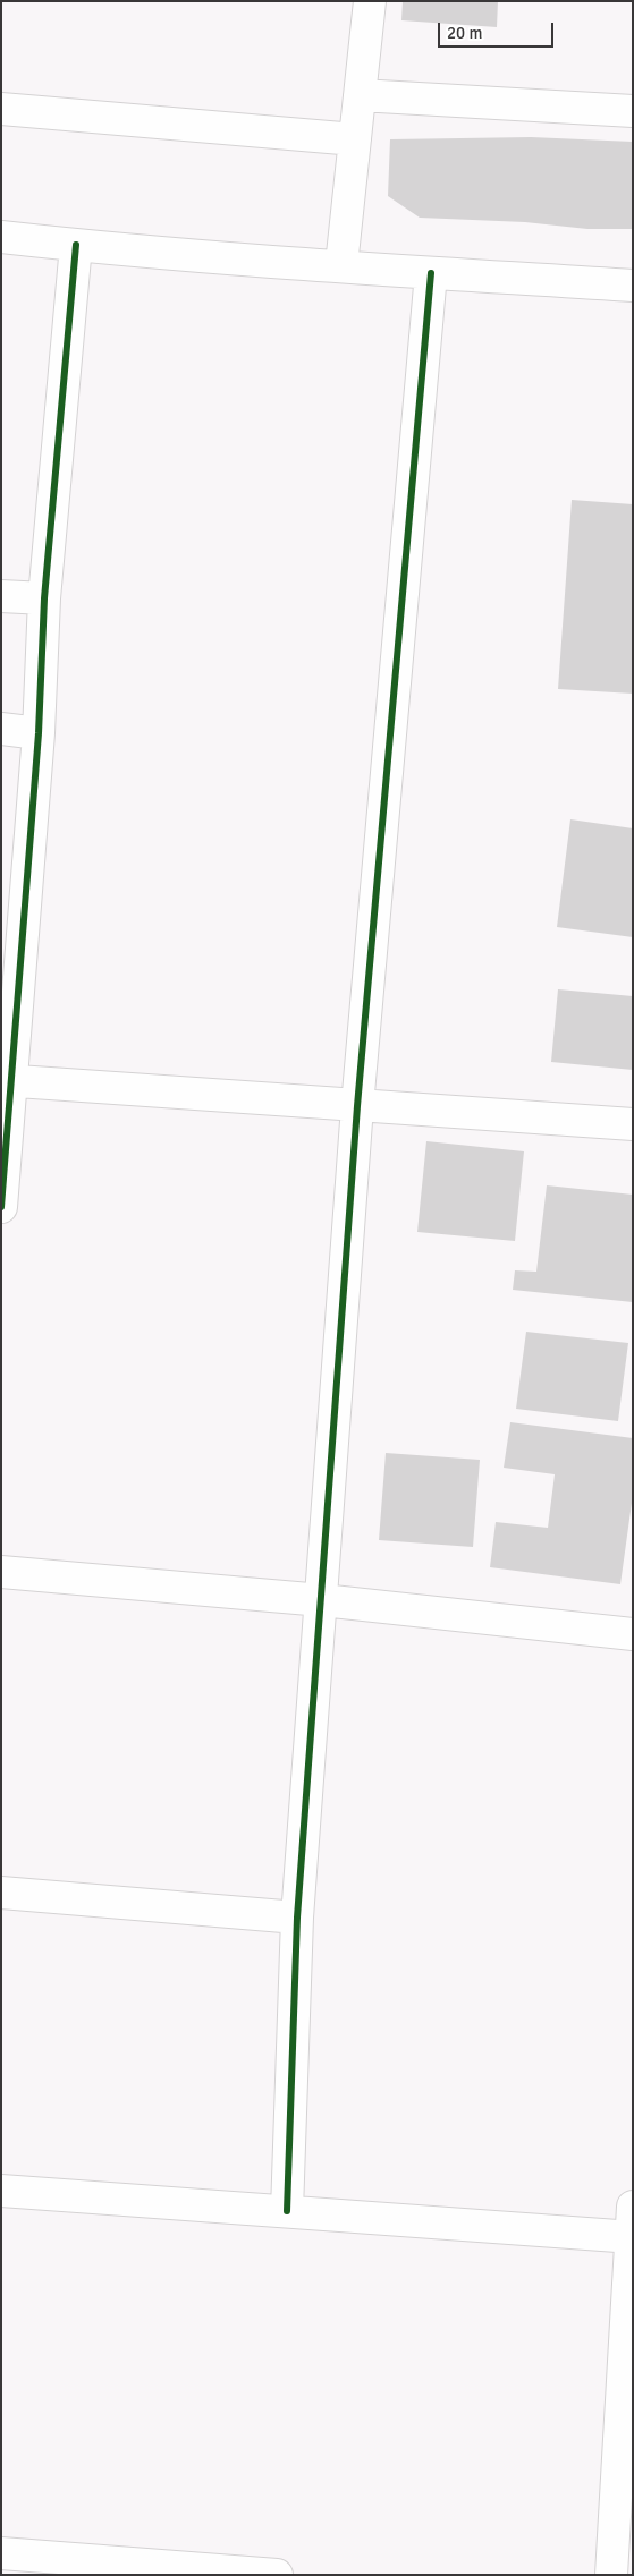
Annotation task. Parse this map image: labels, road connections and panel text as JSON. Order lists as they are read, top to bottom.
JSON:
{
  "scale_bar": "20 m"
}
